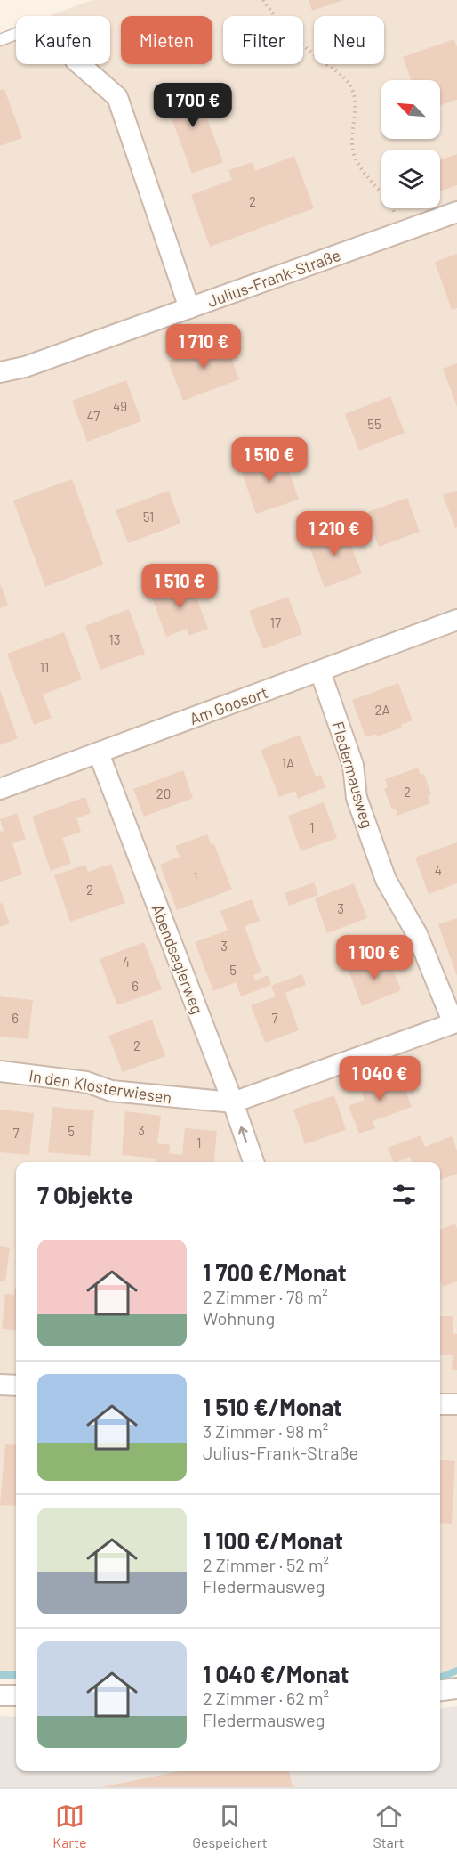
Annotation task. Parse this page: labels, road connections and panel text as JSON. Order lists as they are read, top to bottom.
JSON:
{
  "streets": {
    "street": [
      "Julius-Frank-Straße",
      "Am Goosort",
      "Fledermausweg",
      "Abendseglerweg",
      "In den Klosterwiesen"
    ]
  },
  "crossings": [
    ["Am Goosort", "Fledermausweg"],
    ["Am Goosort", "Abendseglerweg"],
    ["Fledermausweg", "Abendseglerweg"],
    ["Fledermausweg", "In den Klosterwiesen"],
    ["Abendseglerweg", "In den Klosterwiesen"]
  ],
  "house_numbers": [
    "2",
    "49",
    "47",
    "55",
    "51",
    "17",
    "13",
    "11",
    "2A",
    "1A",
    "2",
    "20",
    "1",
    "4",
    "1",
    "2",
    "3",
    "3",
    "4",
    "5",
    "6",
    "6",
    "7",
    "2",
    "3",
    "5",
    "7",
    "1"
  ],
  "north": "top left",
  "page": {
    "chip": [
      "Kaufen",
      "Mieten",
      "Filter",
      "Neu"
    ],
    "price": [
      "1 700 €",
      "1 710 €",
      "1 510 €",
      "1 210 €",
      "1 510 €",
      "1 100 €",
      "1 040 €"
    ],
    "heading": "7 Objekte",
    "list": [
      {
        "name": "1 700 €/Monat",
        "note": "2 Zimmer · 78 m² · Wohnung"
      },
      {
        "name": "1 510 €/Monat",
        "note": "3 Zimmer · 98 m² · Julius-Frank-Straße"
      },
      {
        "name": "1 100 €/Monat",
        "note": "2 Zimmer · 52 m² · Fledermausweg"
      },
      {
        "name": "1 040 €/Monat",
        "note": "2 Zimmer · 62 m² · Fledermausweg"
      }
    ],
    "tabs": ["Karte", "Gespeichert", "Start"]
  }
}
